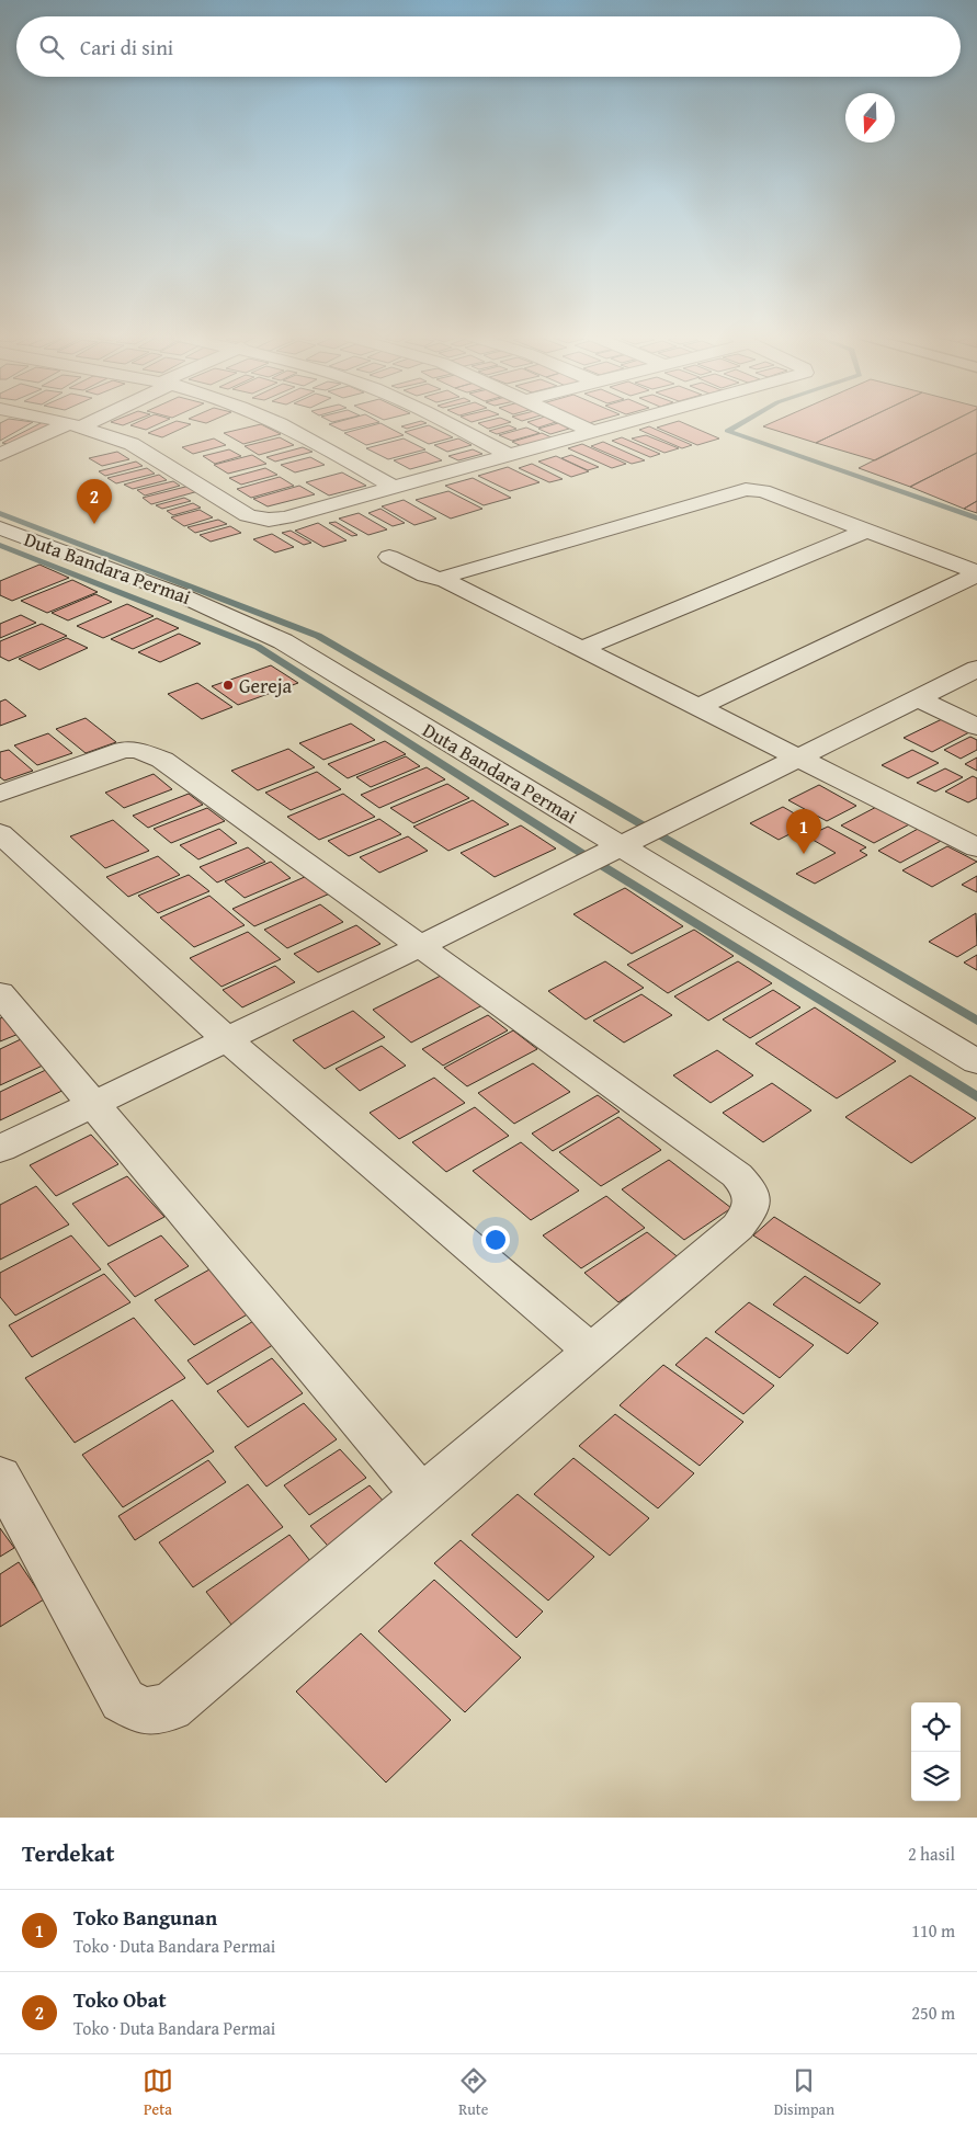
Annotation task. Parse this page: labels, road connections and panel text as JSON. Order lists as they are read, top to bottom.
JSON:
{
  "streets": {
    "street": ["Duta Bandara Permai"]
  },
  "places": ["Gereja"],
  "north": "bottom",
  "page": {
    "search": "Cari di sini",
    "pins": ["2", "1"],
    "heading": ["Terdekat", "2 hasil"],
    "list": [
      {
        "mark": "1",
        "name": "Toko Bangunan",
        "note": "Toko · Duta Bandara Permai",
        "value": "110 m"
      },
      {
        "mark": "2",
        "name": "Toko Obat",
        "note": "Toko · Duta Bandara Permai",
        "value": "250 m"
      }
    ],
    "nav": ["Peta", "Rute", "Disimpan"]
  }
}
